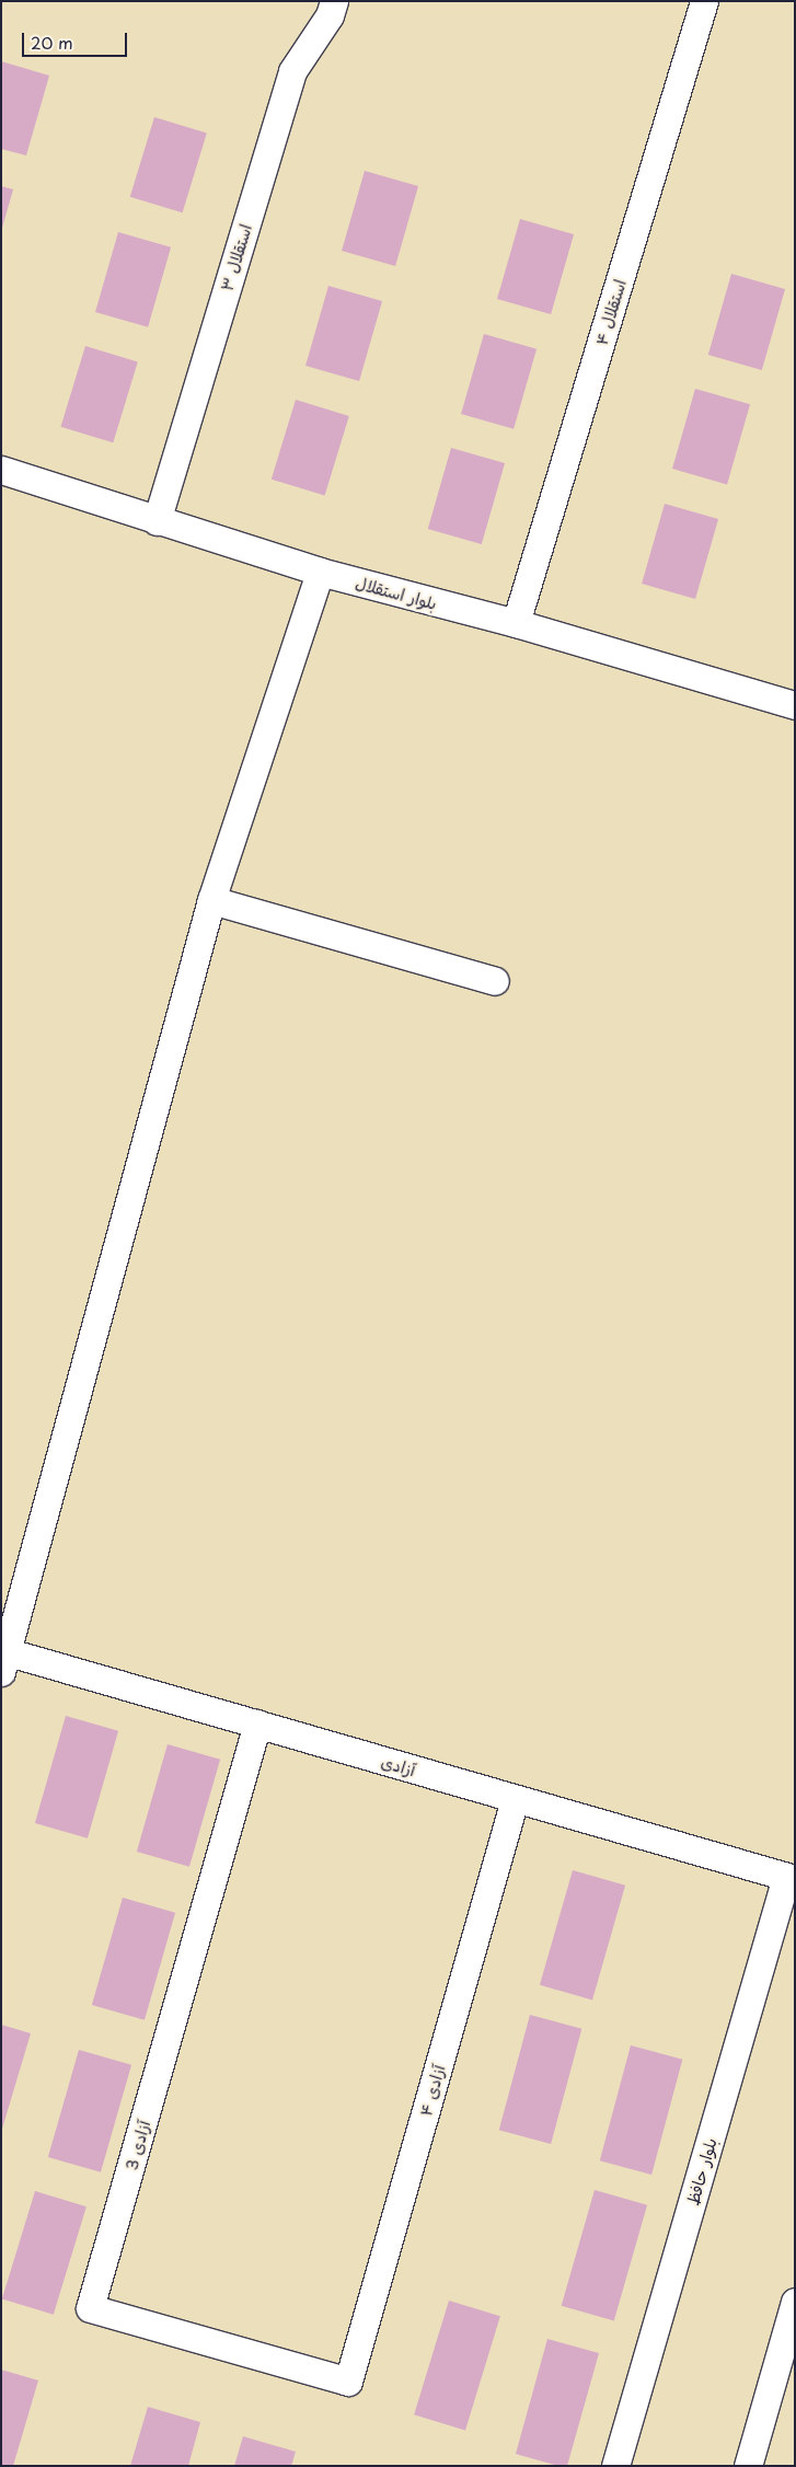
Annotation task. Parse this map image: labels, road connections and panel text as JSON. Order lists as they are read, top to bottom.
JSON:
{
  "streets": {
    "street": [
      "استقلال ۳",
      "استقلال ۴",
      "بلوار استقلال",
      "آزادی",
      "آزادی ۴",
      "آزادی 3",
      "بلوار حافظ"
    ]
  },
  "crossings": [
    ["استقلال ۳", "بلوار استقلال"],
    ["استقلال ۴", "بلوار استقلال"],
    ["آزادی", "آزادی ۴"],
    ["آزادی", "آزادی 3"],
    ["آزادی", "بلوار حافظ"],
    ["آزادی ۴", "آزادی 3"]
  ],
  "scale_bar": "20 m"
}
